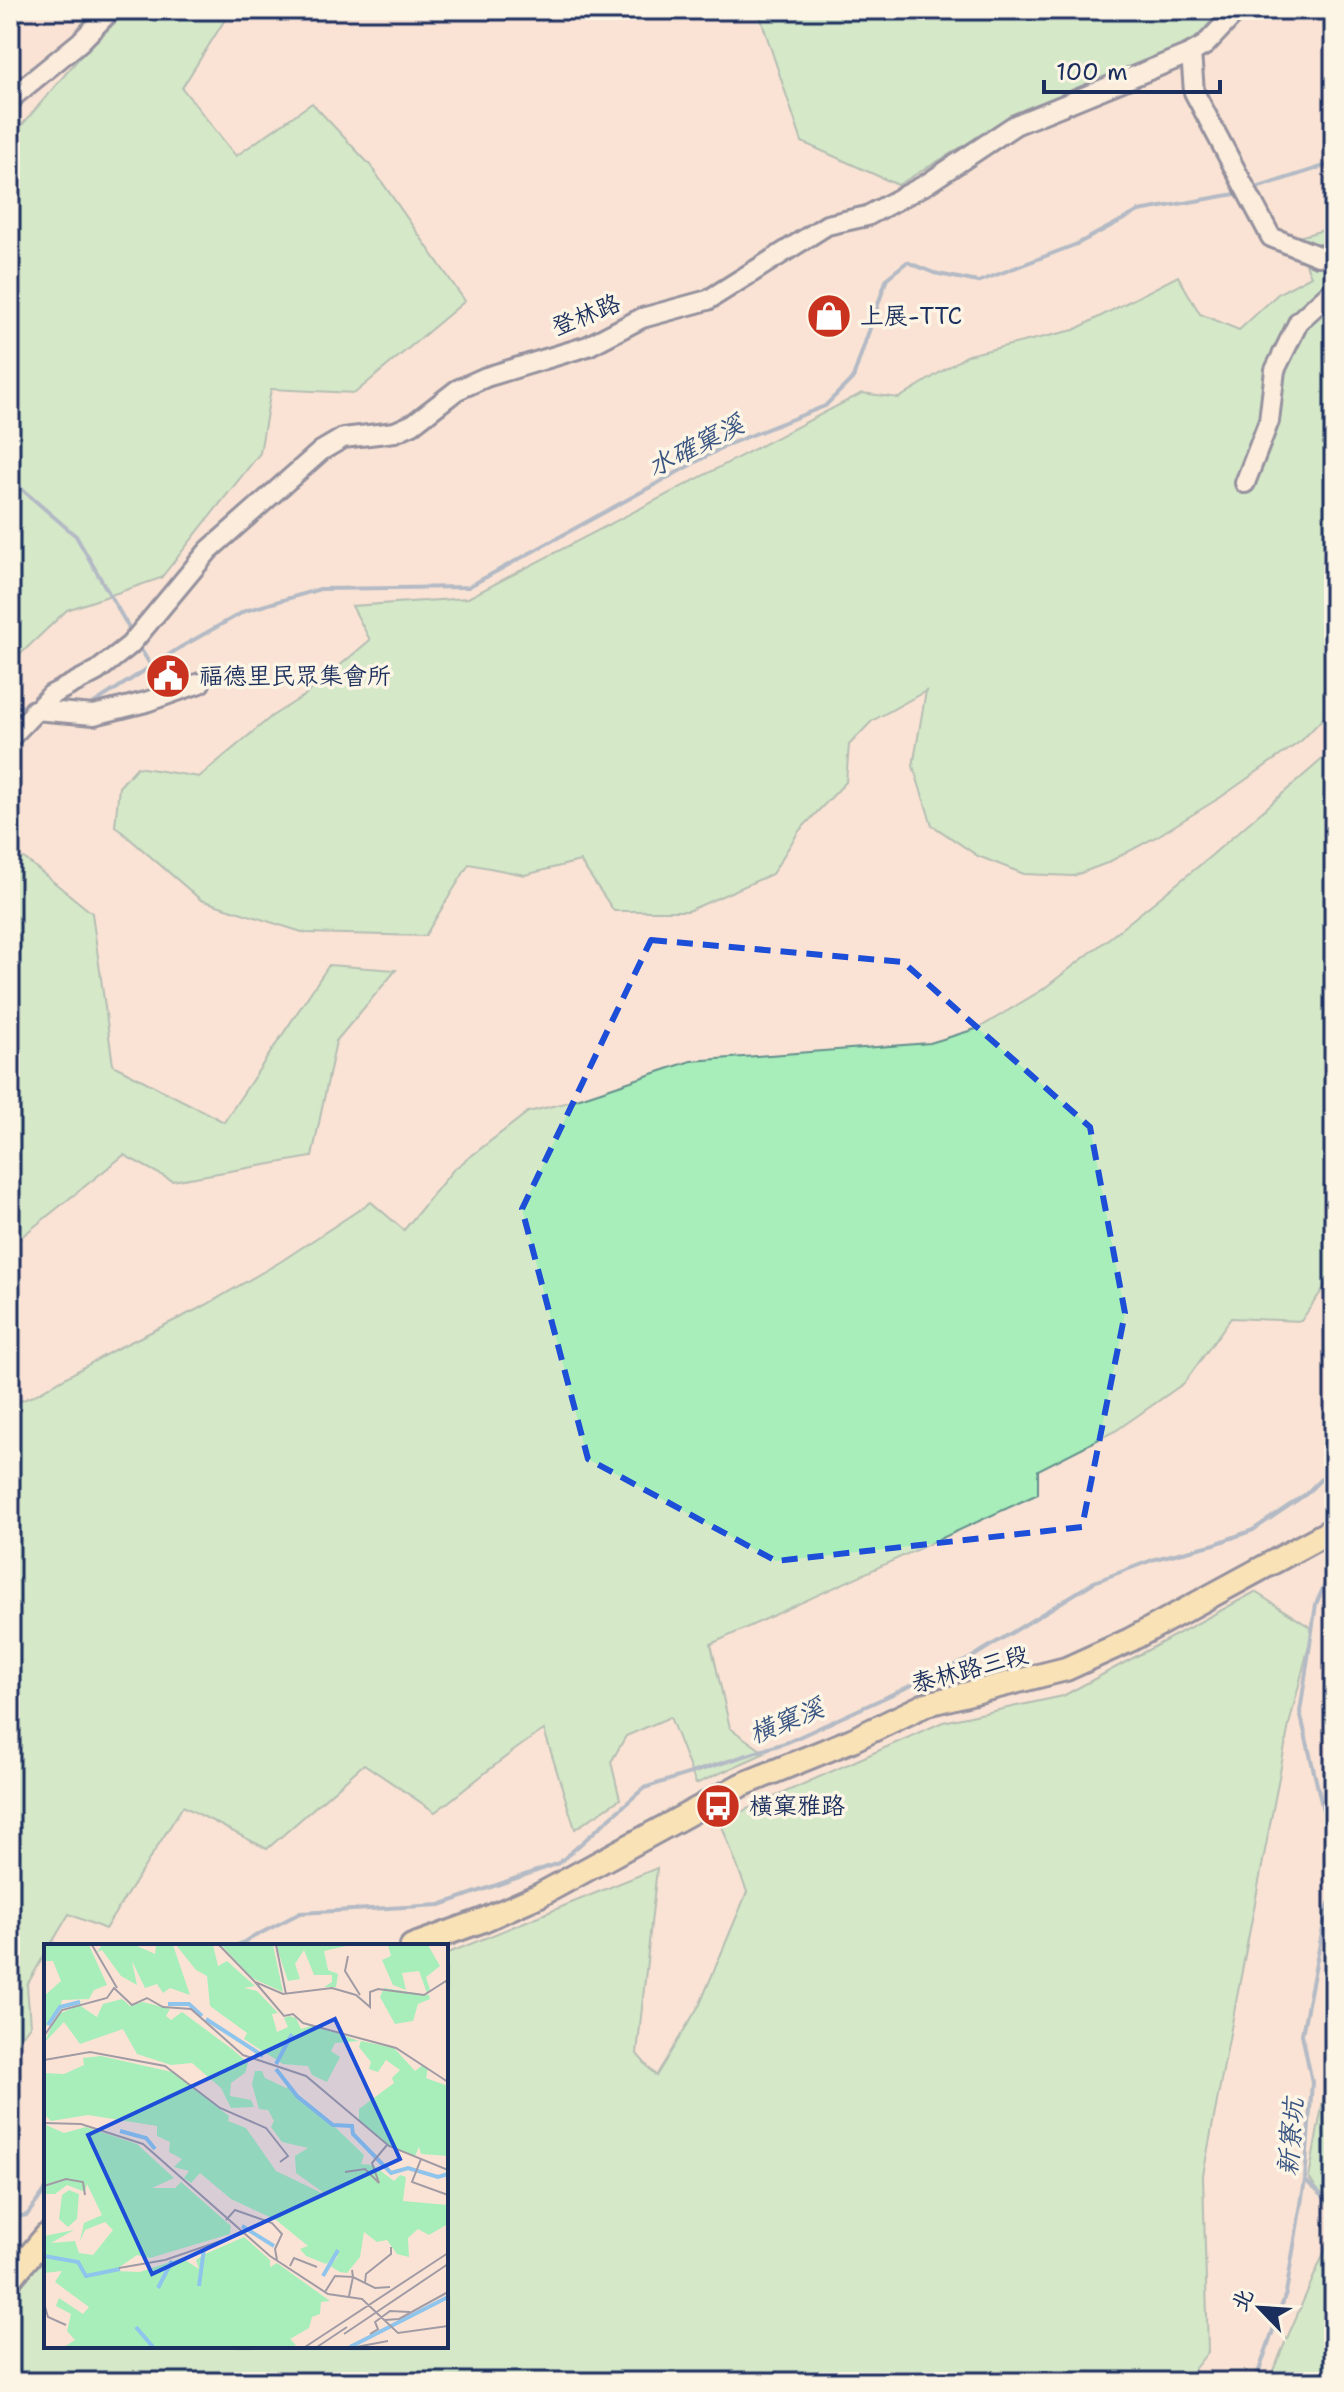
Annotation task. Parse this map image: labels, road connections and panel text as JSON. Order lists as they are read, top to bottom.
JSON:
{
  "streets": {
    "main road": ["泰林路三段"],
    "street": ["登林路"]
  },
  "water": ["水確窠溪", "橫窠溪", "新寮坑"],
  "places": {
    "shop": ["上展-TTC"],
    "public building": ["福德里民眾集會所"],
    "bus stop": ["橫窠雅路"]
  },
  "scale_bar": "100 m",
  "north": "top left"
}
